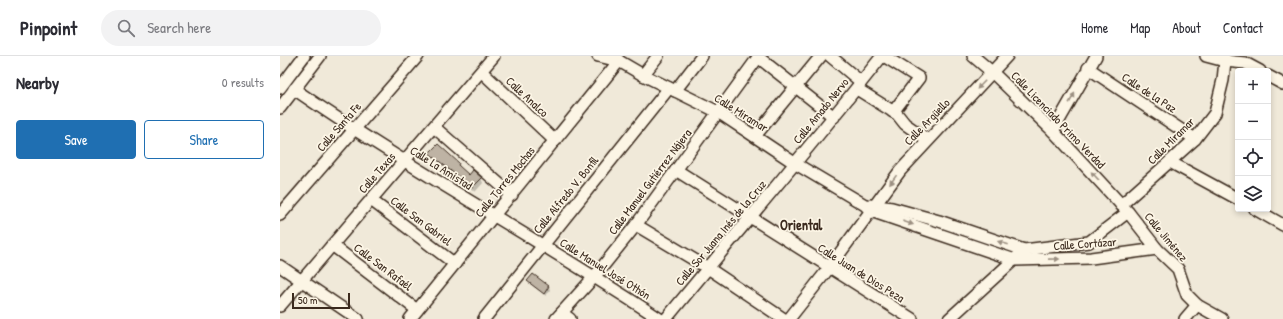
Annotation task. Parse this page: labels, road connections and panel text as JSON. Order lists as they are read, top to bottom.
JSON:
{
  "streets": {
    "street": [
      "Calle de la Paz",
      "Calle Analco",
      "Calle Amado Nervo",
      "Calle Miramar",
      "Calle Licenciado Primo Verdad",
      "Calle Argüello",
      "Calle Santa Fe",
      "Calle La Amistad",
      "Calle Texas",
      "Calle Torres Mochas",
      "Calle Manuel Gutiérrez Nájera",
      "Calle Alfredo V. Bonfil",
      "Calle San Gabriel",
      "Calle Sor Juana Inés de la Cruz",
      "Calle Jiménez",
      "Calle Cortázar",
      "Calle San Rafaél",
      "Calle Manuel José Othón",
      "Calle Juan de Dios Peza"
    ]
  },
  "crossings": [
    ["Calle de la Paz", "Calle Miramar"],
    ["Calle Analco", "Calle Texas"],
    ["Calle Analco", "Calle Torres Mochas"],
    ["Calle Amado Nervo", "Calle Miramar"],
    ["Calle Amado Nervo", "Calle Sor Juana Inés de la Cruz"],
    ["Calle Miramar", "Calle Licenciado Primo Verdad"],
    ["Calle Miramar", "Calle Argüello"],
    ["Calle Miramar", "Calle Torres Mochas"],
    ["Calle Miramar", "Calle Manuel Gutiérrez Nájera"],
    ["Calle Miramar", "Calle Alfredo V. Bonfil"],
    ["Calle Miramar", "Calle Sor Juana Inés de la Cruz"],
    ["Calle Miramar", "Calle Jiménez"],
    ["Calle Miramar", "Calle Cortázar"],
    ["Calle Licenciado Primo Verdad", "Calle Argüello"],
    ["Calle Licenciado Primo Verdad", "Calle Jiménez"],
    ["Calle Argüello", "Calle Juan de Dios Peza"],
    ["Calle Santa Fe", "Calle La Amistad"],
    ["Calle La Amistad", "Calle Texas"],
    ["Calle La Amistad", "Calle Torres Mochas"],
    ["Calle La Amistad", "Calle Manuel José Othón"],
    ["Calle Texas", "Calle San Gabriel"],
    ["Calle Texas", "Calle San Rafaél"],
    ["Calle Torres Mochas", "Calle San Gabriel"],
    ["Calle Torres Mochas", "Calle San Rafaél"],
    ["Calle Torres Mochas", "Calle Manuel José Othón"],
    ["Calle Manuel Gutiérrez Nájera", "Calle Manuel José Othón"],
    ["Calle Manuel Gutiérrez Nájera", "Calle Juan de Dios Peza"],
    ["Calle Alfredo V. Bonfil", "Calle Manuel José Othón"],
    ["Calle Sor Juana Inés de la Cruz", "Calle Juan de Dios Peza"],
    ["Calle Jiménez", "Calle Cortázar"]
  ],
  "one_way": ["Calle Licenciado Primo Verdad", "Calle Argüello", "Calle Cortázar"],
  "districts": ["Oriental"],
  "scale_bar": "50 m",
  "page": {
    "header": "Pinpoint",
    "search": "Search here",
    "nav": [
      "Home",
      "Map",
      "About",
      "Contact"
    ],
    "heading": ["Nearby", "0 results"],
    "map_buttons": ["+", "−"],
    "buttons": ["Save", "Share"],
    "scale": "50 m"
  }
}
